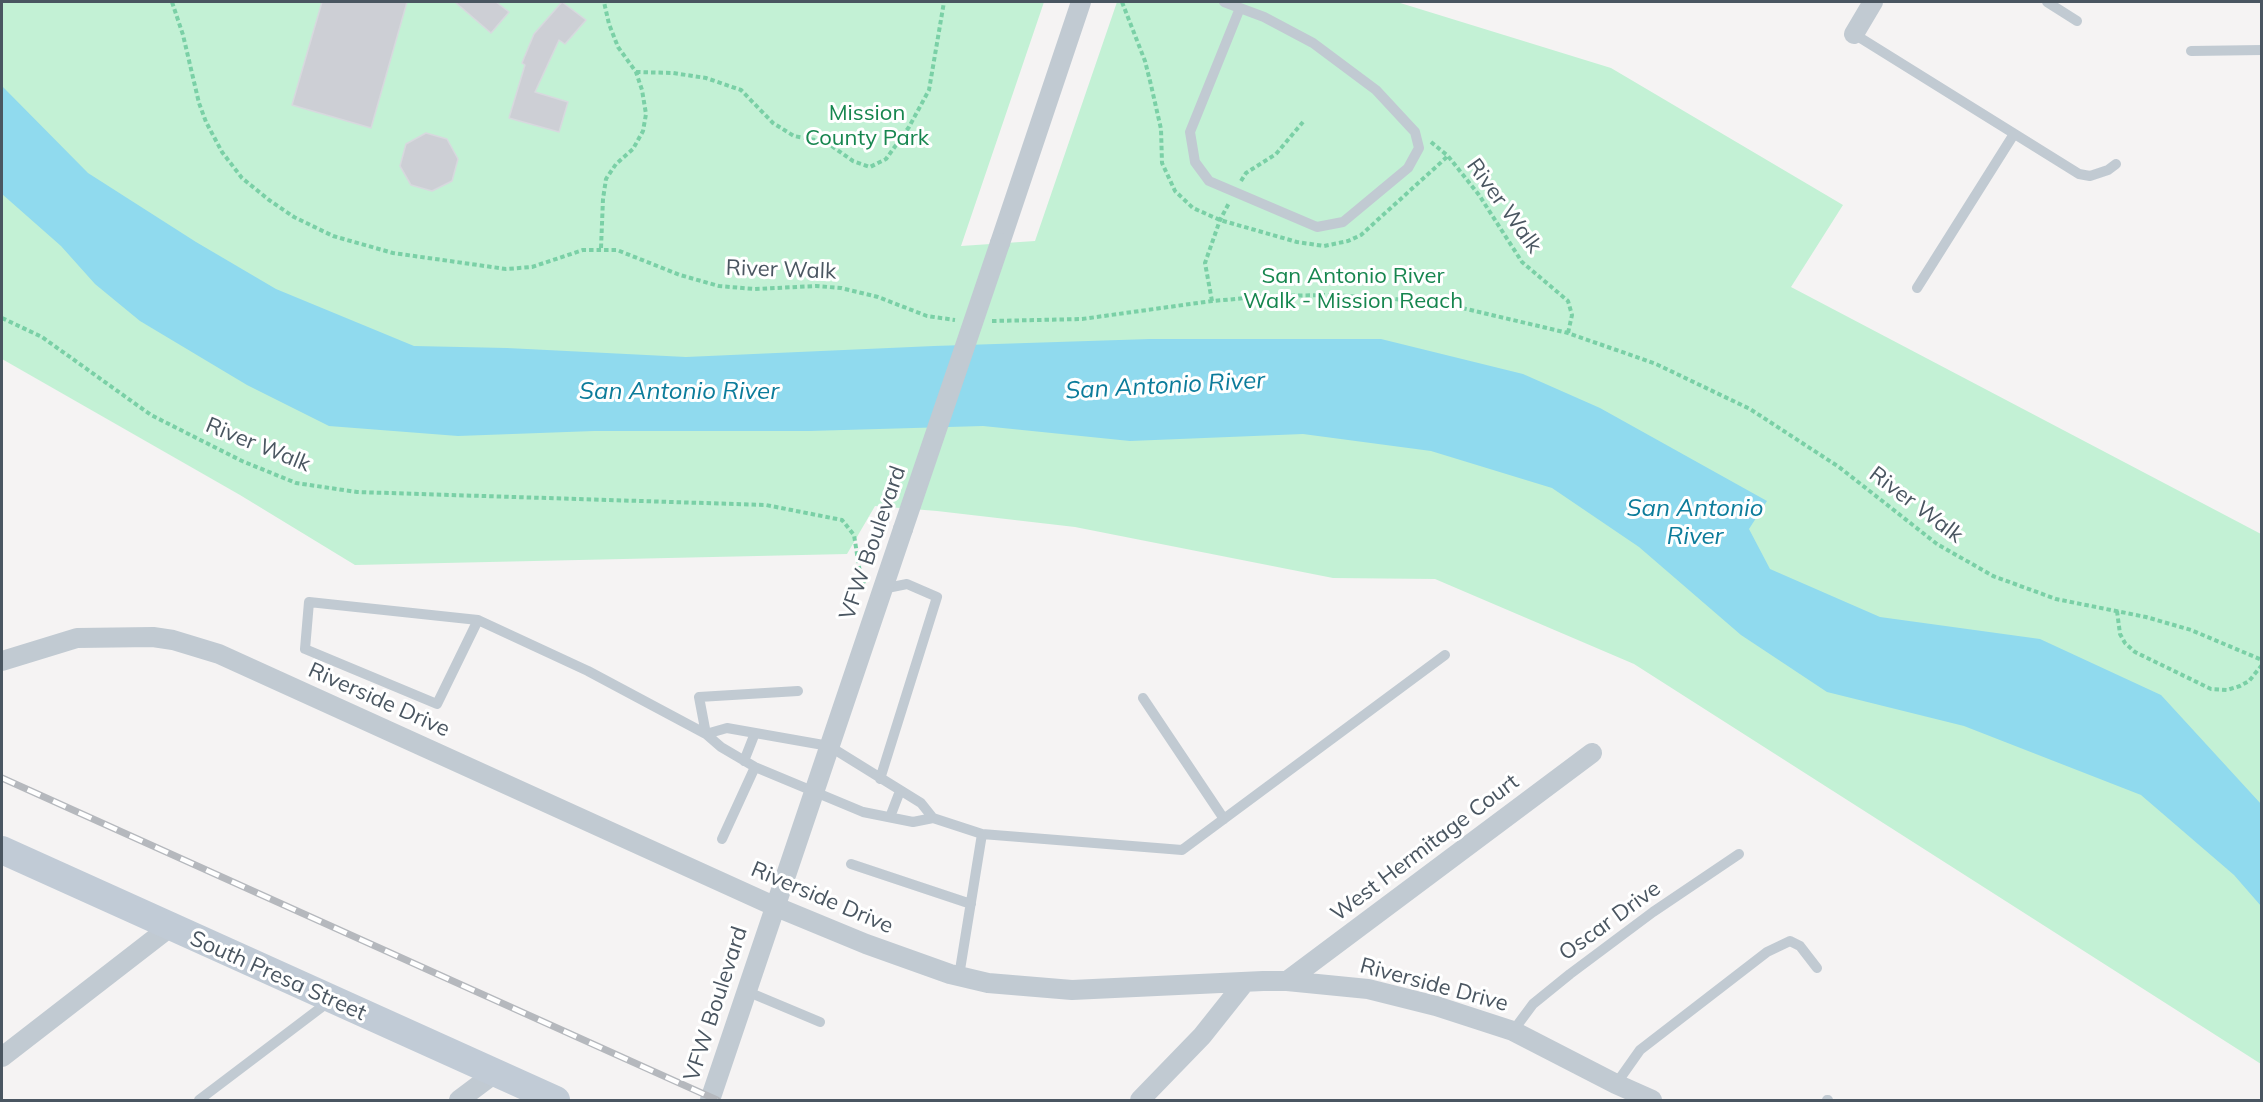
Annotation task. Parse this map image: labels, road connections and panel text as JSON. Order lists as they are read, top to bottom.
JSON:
{
  "streets": {
    "main road": ["South Presa Street"],
    "street": ["VFW Boulevard", "Riverside Drive", "West Hermitage Court"],
    "lane": ["Oscar Drive"],
    "path": ["River Walk"]
  },
  "crossings": [
    ["River Walk", "VFW Boulevard"],
    ["VFW Boulevard", "Riverside Drive"],
    ["Riverside Drive", "West Hermitage Court"],
    ["Riverside Drive", "Oscar Drive"]
  ],
  "water": ["San Antonio River"],
  "parks": ["Mission County Park", "San Antonio River Walk - Mission Reach"]
}
